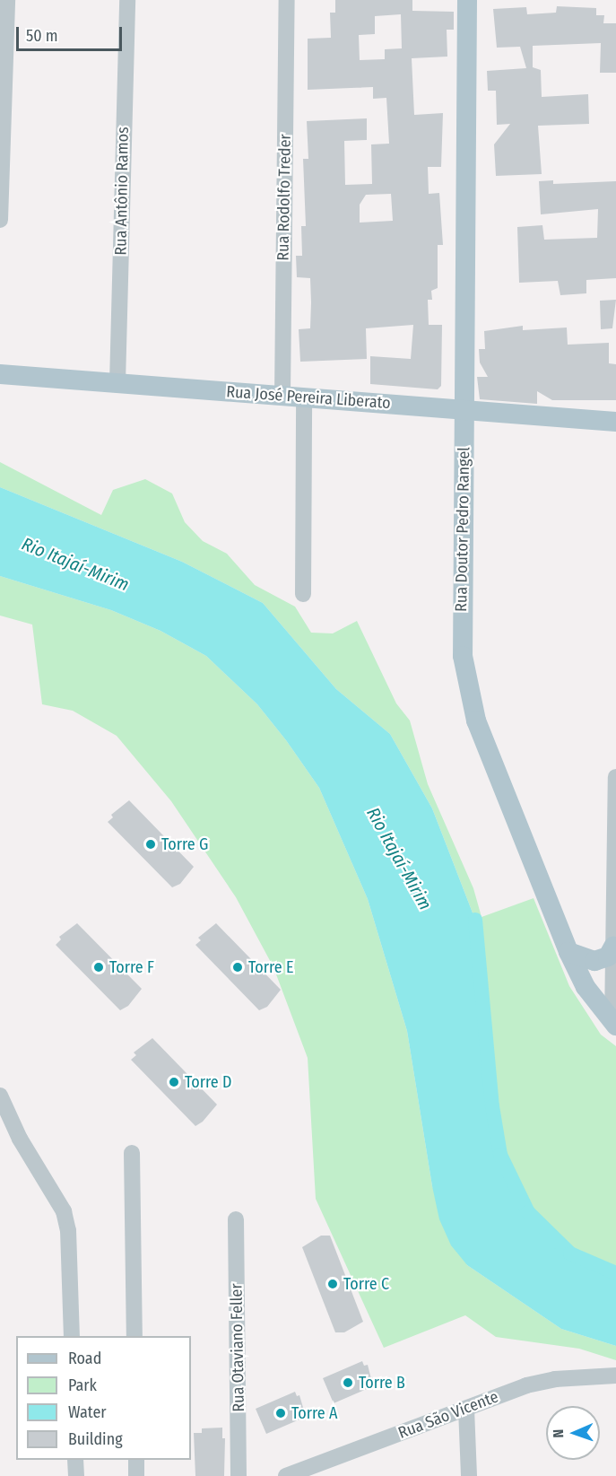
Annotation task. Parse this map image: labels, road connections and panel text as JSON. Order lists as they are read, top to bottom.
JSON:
{
  "streets": {
    "main road": ["Rua José Pereira Liberato", "Rua Doutor Pedro Rangel"],
    "street": [
      "Rua Antônio Ramos",
      "Rua Rodolfo Treder",
      "Rua Otaviano Feller",
      "Rua São Vicente"
    ]
  },
  "crossings": [
    ["Rua Antônio Ramos", "Rua José Pereira Liberato"],
    ["Rua Rodolfo Treder", "Rua José Pereira Liberato"],
    ["Rua José Pereira Liberato", "Rua Doutor Pedro Rangel"]
  ],
  "water": ["Rio Itajaí-Mirim"],
  "places": [
    "Torre G",
    "Torre F",
    "Torre E",
    "Torre D",
    "Torre C",
    "Torre B",
    "Torre A"
  ],
  "legend": [
    "Road",
    "Park",
    "Water",
    "Building"
  ],
  "scale_bar": "50 m",
  "north": "left"
}
